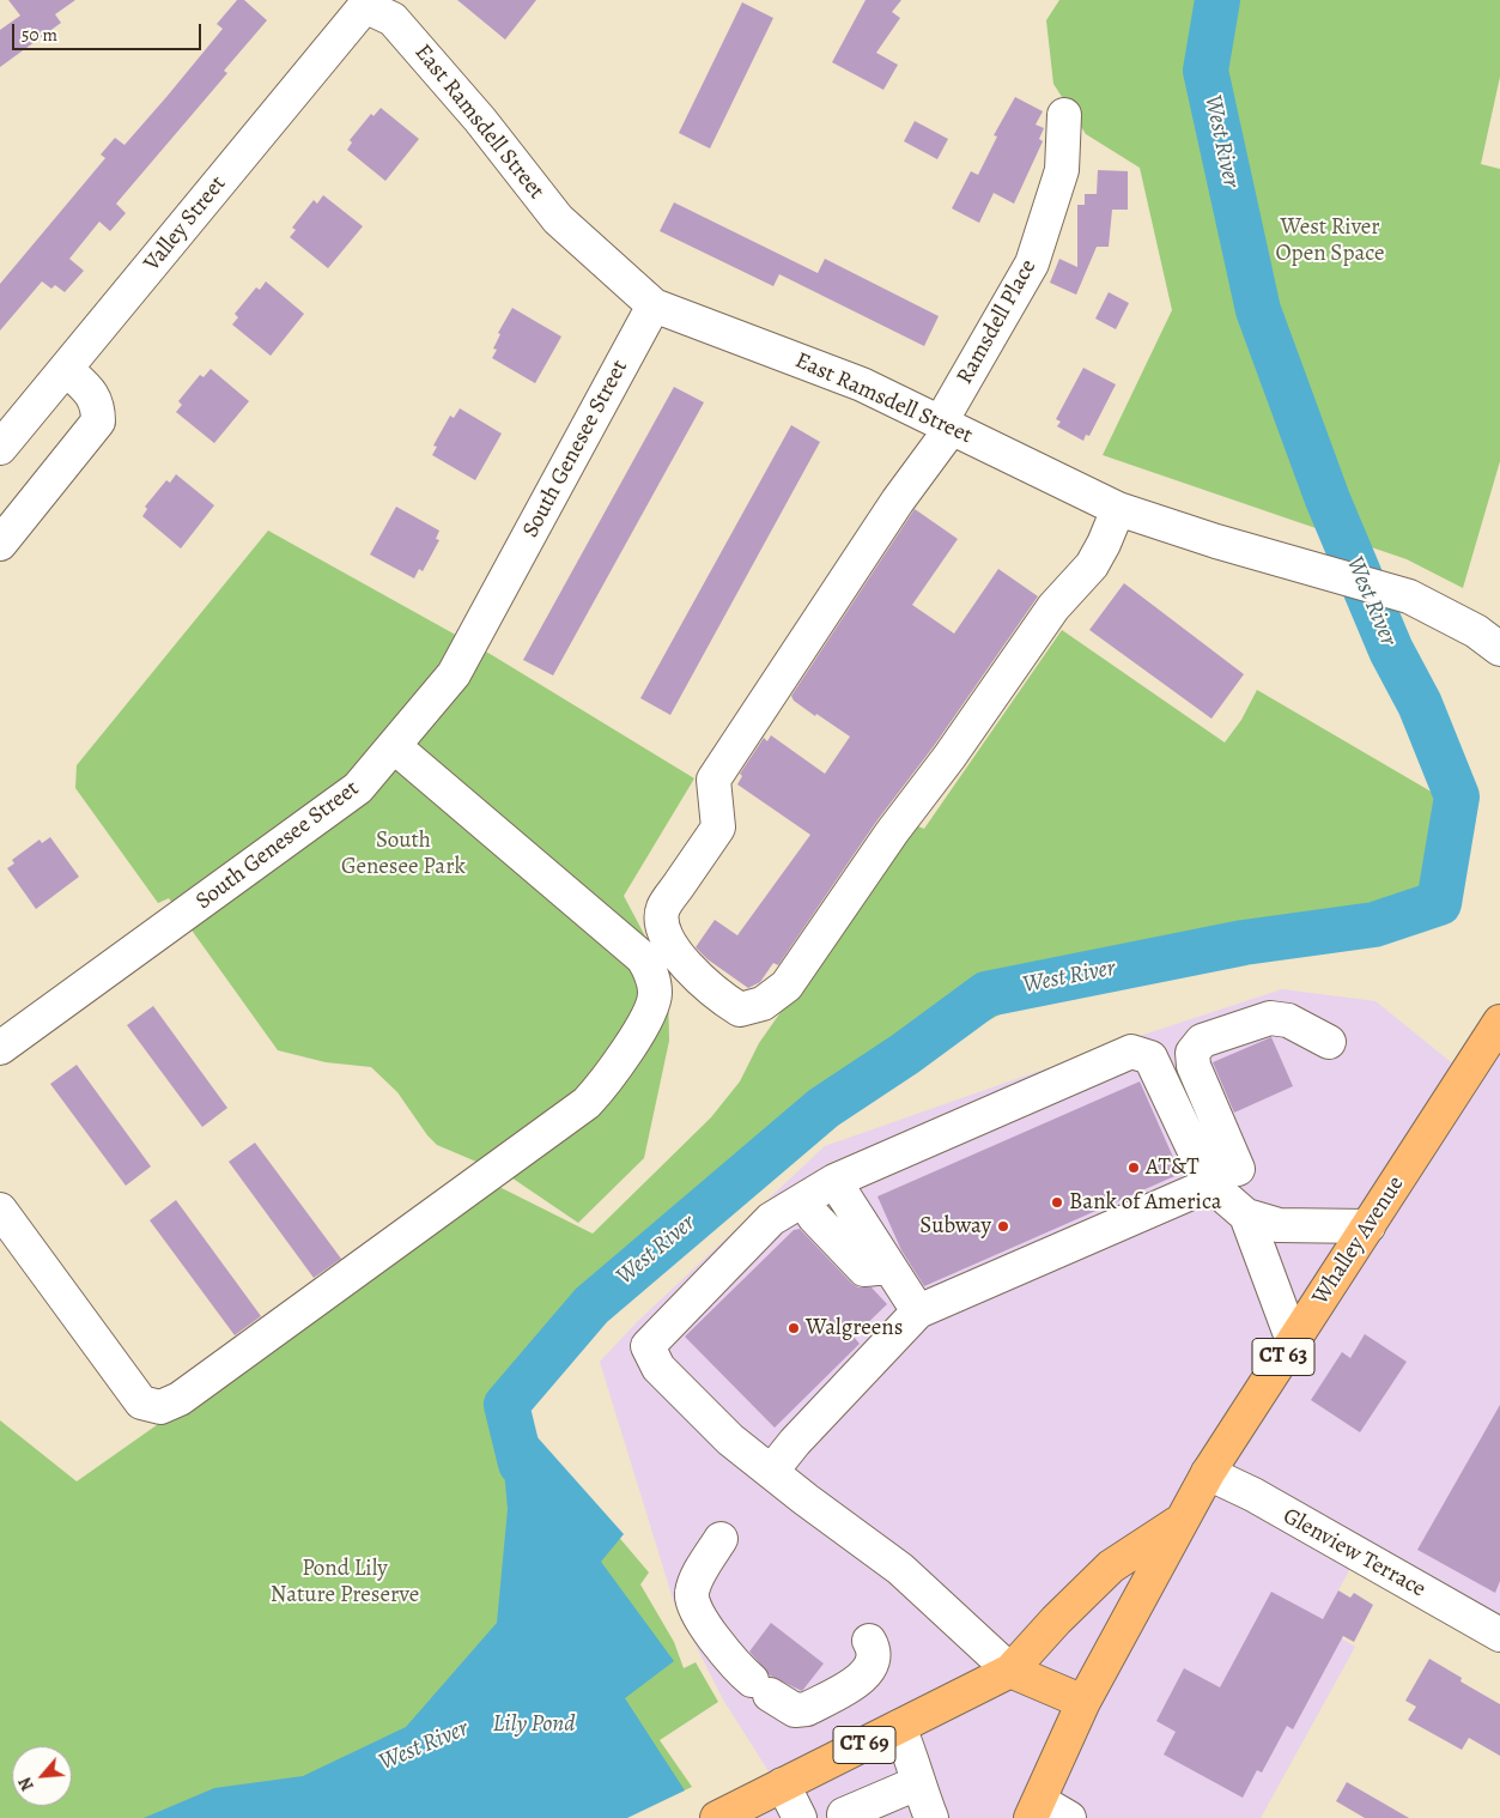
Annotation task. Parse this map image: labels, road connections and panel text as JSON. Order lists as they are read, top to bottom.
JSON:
{
  "streets": {
    "main road": ["Whalley Avenue", "CT 63", "CT 69"],
    "street": [
      "East Ramsdell Street",
      "Valley Street",
      "Ramsdell Place",
      "South Genesee Street",
      "Glenview Terrace"
    ]
  },
  "crossings": [
    ["East Ramsdell Street", "Valley Street"],
    ["East Ramsdell Street", "Ramsdell Place"],
    ["East Ramsdell Street", "South Genesee Street"],
    ["Whalley Avenue", "CT 63"],
    ["Whalley Avenue", "Glenview Terrace"]
  ],
  "water": ["West River", "Lily Pond"],
  "parks": ["West River Open Space", "South Genesee Park", "Pond Lily Nature Preserve"],
  "places": [
    "AT&T",
    "Bank of America",
    "Subway",
    "Walgreens"
  ],
  "scale_bar": "50 m",
  "north": "bottom left"
}
